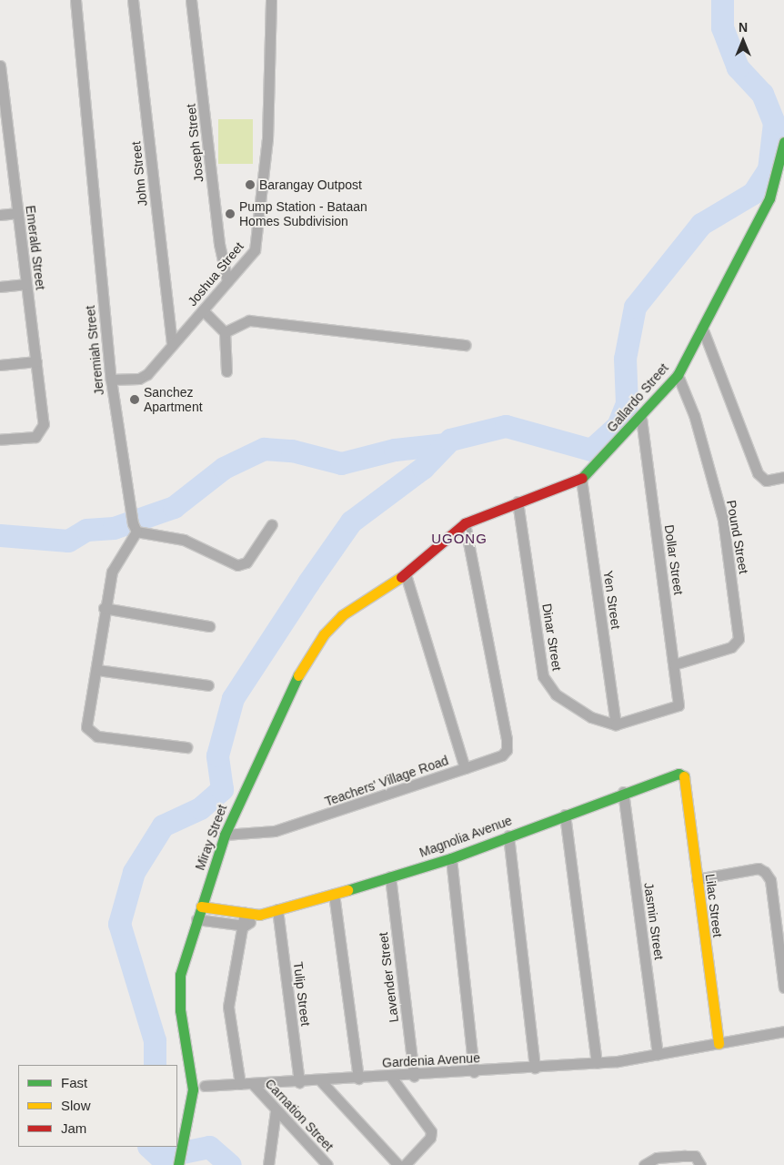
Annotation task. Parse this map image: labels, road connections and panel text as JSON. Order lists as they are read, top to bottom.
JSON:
{
  "streets": {
    "street": [
      "Joseph Street",
      "John Street",
      "Emerald Street",
      "Joshua Street",
      "Jeremiah Street",
      "Gallardo Street",
      "Pound Street",
      "Dollar Street",
      "Yen Street",
      "Dinar Street",
      "Teachers' Village Road",
      "Magnolia Avenue",
      "Miray Street",
      "Lilac Street",
      "Jasmin Street",
      "Lavender Street",
      "Tulip Street",
      "Gardenia Avenue",
      "Carnation Street"
    ]
  },
  "crossings": [
    ["Joseph Street", "Joshua Street"],
    ["John Street", "Joshua Street"],
    ["Joshua Street", "Jeremiah Street"],
    ["Gallardo Street", "Pound Street"],
    ["Gallardo Street", "Dollar Street"],
    ["Gallardo Street", "Yen Street"],
    ["Gallardo Street", "Dinar Street"],
    ["Gallardo Street", "Teachers' Village Road"],
    ["Gallardo Street", "Miray Street"],
    ["Pound Street", "Dollar Street"],
    ["Dollar Street", "Yen Street"],
    ["Dollar Street", "Dinar Street"],
    ["Yen Street", "Dinar Street"],
    ["Teachers' Village Road", "Miray Street"],
    ["Magnolia Avenue", "Miray Street"],
    ["Magnolia Avenue", "Lilac Street"],
    ["Magnolia Avenue", "Jasmin Street"],
    ["Magnolia Avenue", "Lavender Street"],
    ["Magnolia Avenue", "Tulip Street"],
    ["Lilac Street", "Gardenia Avenue"],
    ["Jasmin Street", "Gardenia Avenue"],
    ["Lavender Street", "Gardenia Avenue"],
    ["Tulip Street", "Gardenia Avenue"],
    ["Gardenia Avenue", "Carnation Street"]
  ],
  "districts": ["UGONG"],
  "places": ["Barangay Outpost", "Pump Station - Bataan Homes Subdivision", "Sanchez Apartment"],
  "legend": ["Fast", "Slow", "Jam"],
  "north": "top"
}
